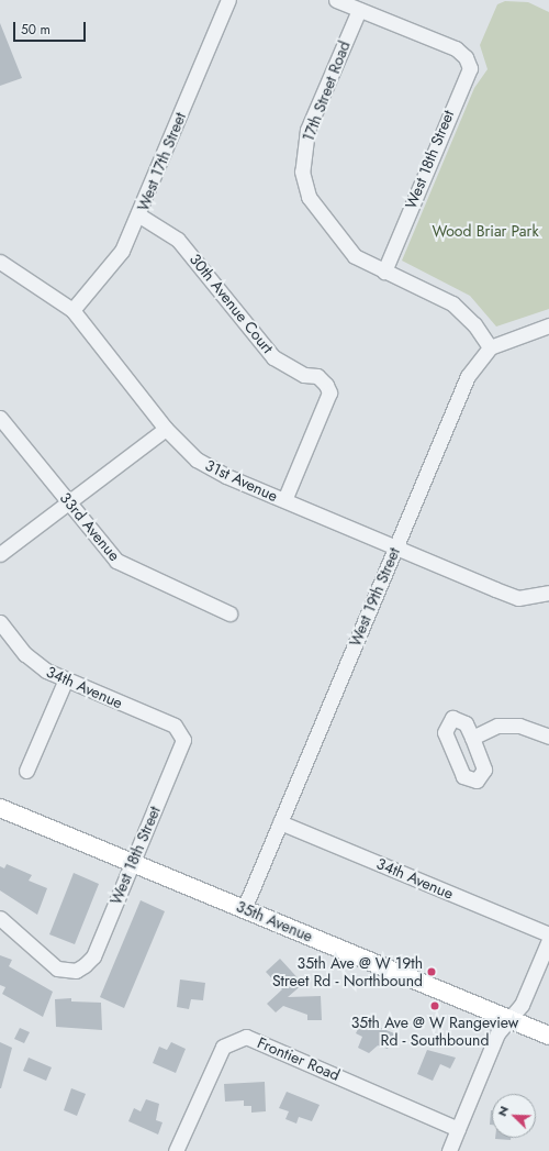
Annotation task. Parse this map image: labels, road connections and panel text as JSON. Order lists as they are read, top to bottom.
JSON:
{
  "streets": {
    "main road": ["35th Avenue"],
    "street": [
      "17th Street Road",
      "West 18th Street",
      "West 17th Street",
      "30th Avenue Court",
      "31st Avenue",
      "33rd Avenue",
      "West 19th Street",
      "34th Avenue",
      "Frontier Road"
    ]
  },
  "crossings": [
    ["17th Street Road", "West 18th Street"],
    ["17th Street Road", "West 19th Street"],
    ["West 18th Street", "34th Avenue"],
    ["West 18th Street", "35th Avenue"],
    ["West 17th Street", "30th Avenue Court"],
    ["West 17th Street", "31st Avenue"],
    ["30th Avenue Court", "31st Avenue"],
    ["31st Avenue", "West 19th Street"],
    ["West 19th Street", "34th Avenue"],
    ["West 19th Street", "35th Avenue"]
  ],
  "parks": ["Wood Briar Park"],
  "places": ["35th Ave @ W 19th Street Rd - Northbound", "35th Ave @ W Rangeview Rd - Southbound"],
  "scale_bar": "50 m",
  "north": "top left"
}
